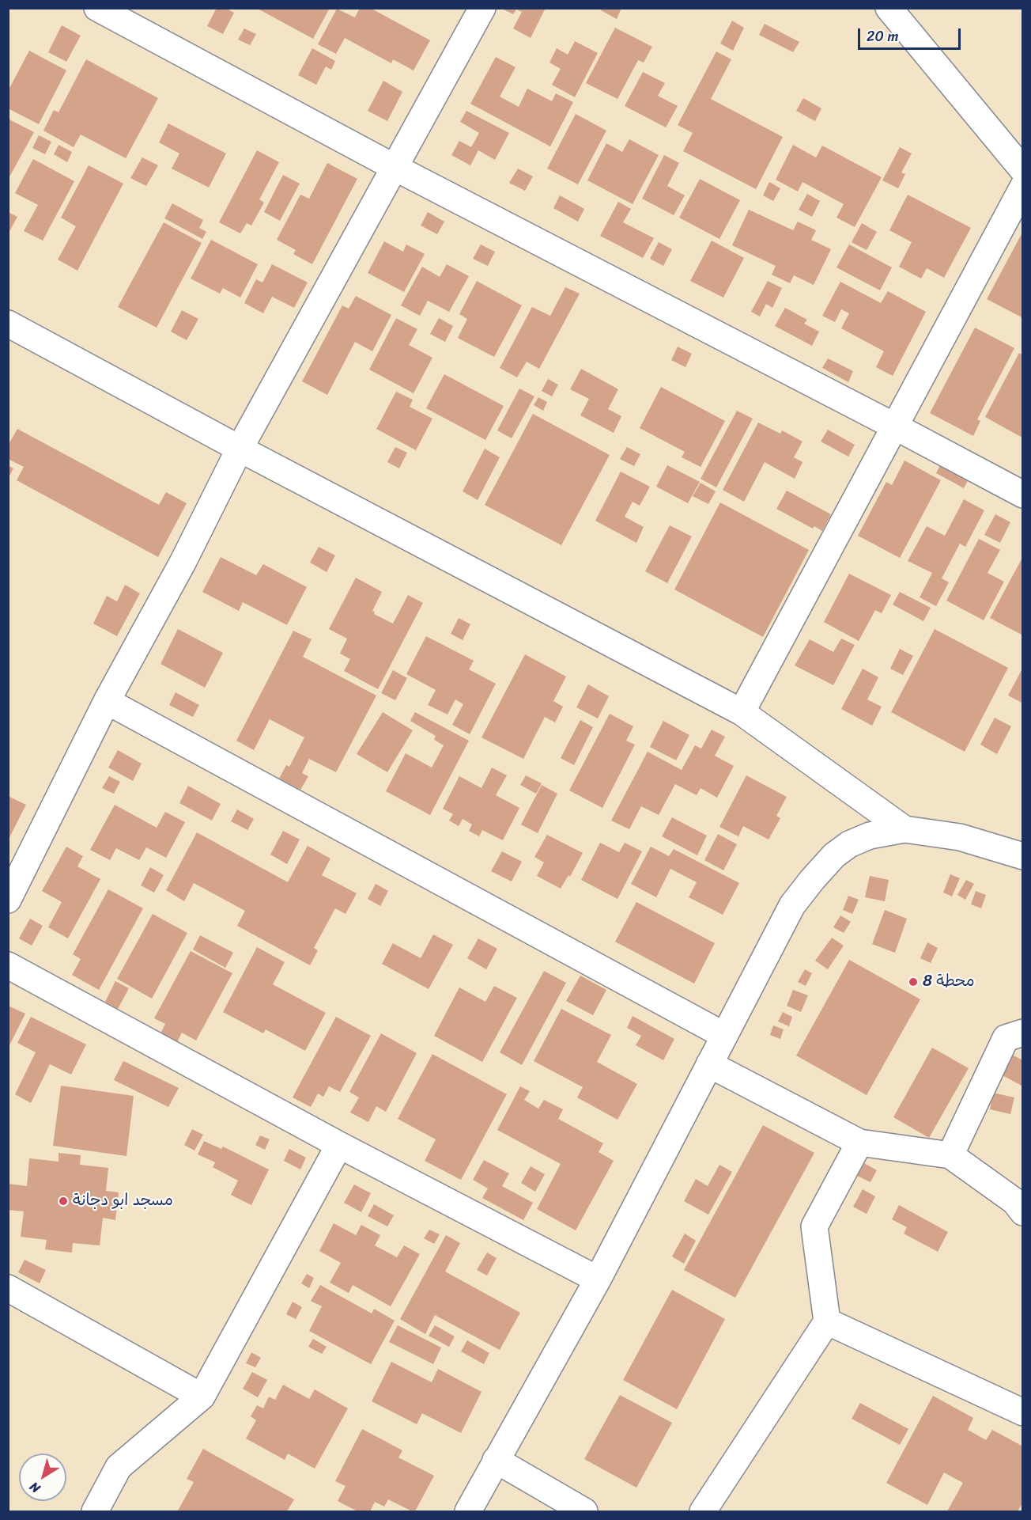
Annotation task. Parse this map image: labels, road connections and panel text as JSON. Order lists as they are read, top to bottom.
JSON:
{
  "places": ["محطة 8", "مسجد ابو دجانة"],
  "scale_bar": "20 m",
  "north": "bottom left"
}
